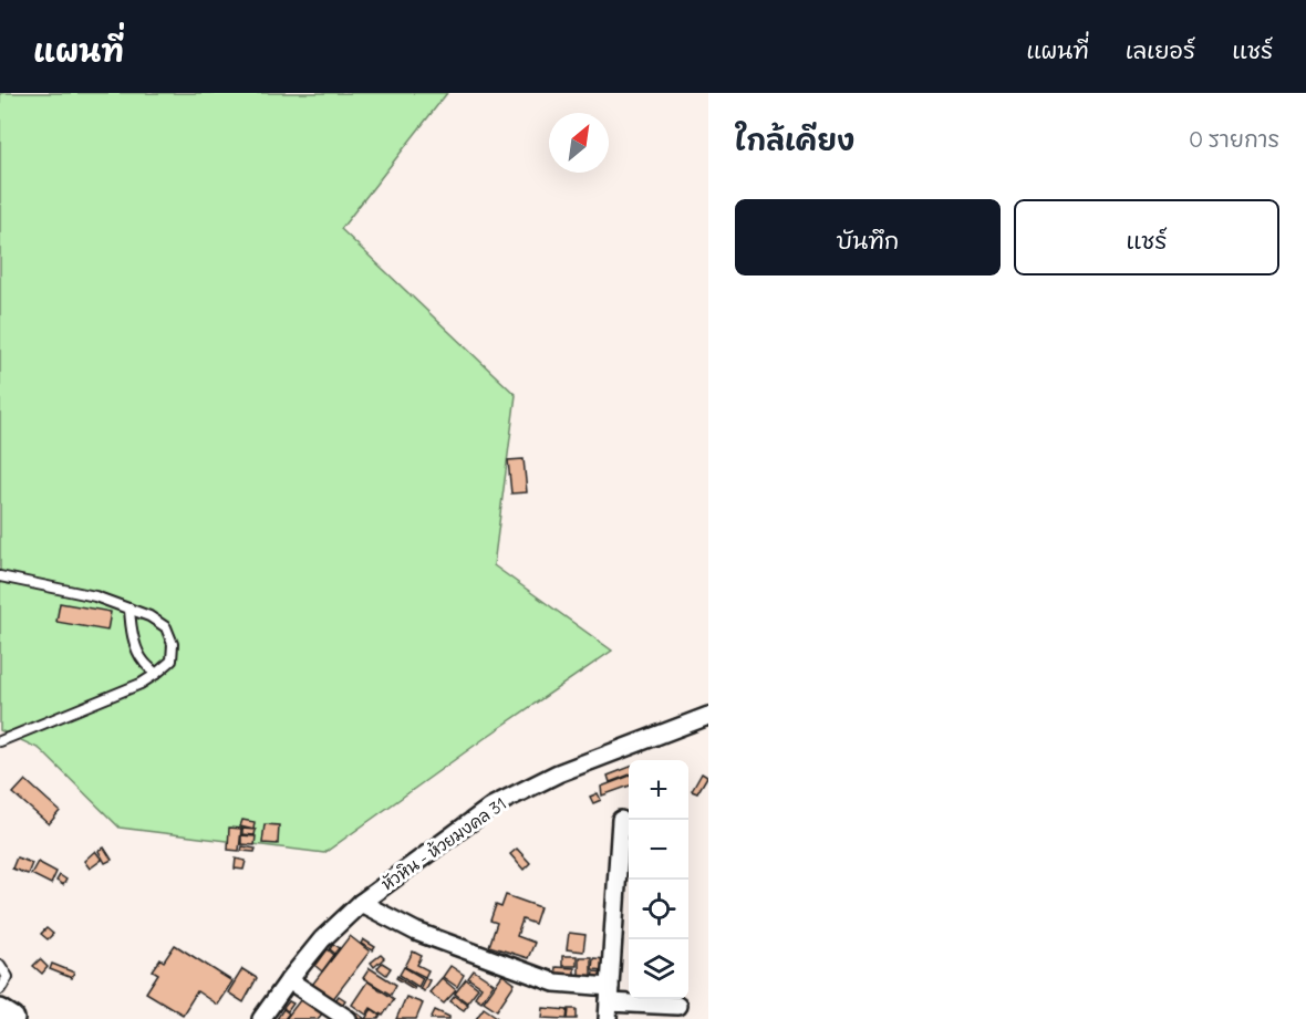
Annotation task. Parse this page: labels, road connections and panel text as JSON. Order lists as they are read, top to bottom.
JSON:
{
  "streets": {
    "street": ["หัวหิน - ห้วยมงคล 31"]
  },
  "north": "top right",
  "page": {
    "header": "แผนที่",
    "nav": ["แผนที่", "เลเยอร์", "แชร์"],
    "heading": ["ใกล้เคียง", "0 รายการ"],
    "buttons": ["บันทึก", "แชร์"],
    "map_buttons": ["+", "−"]
  }
}
